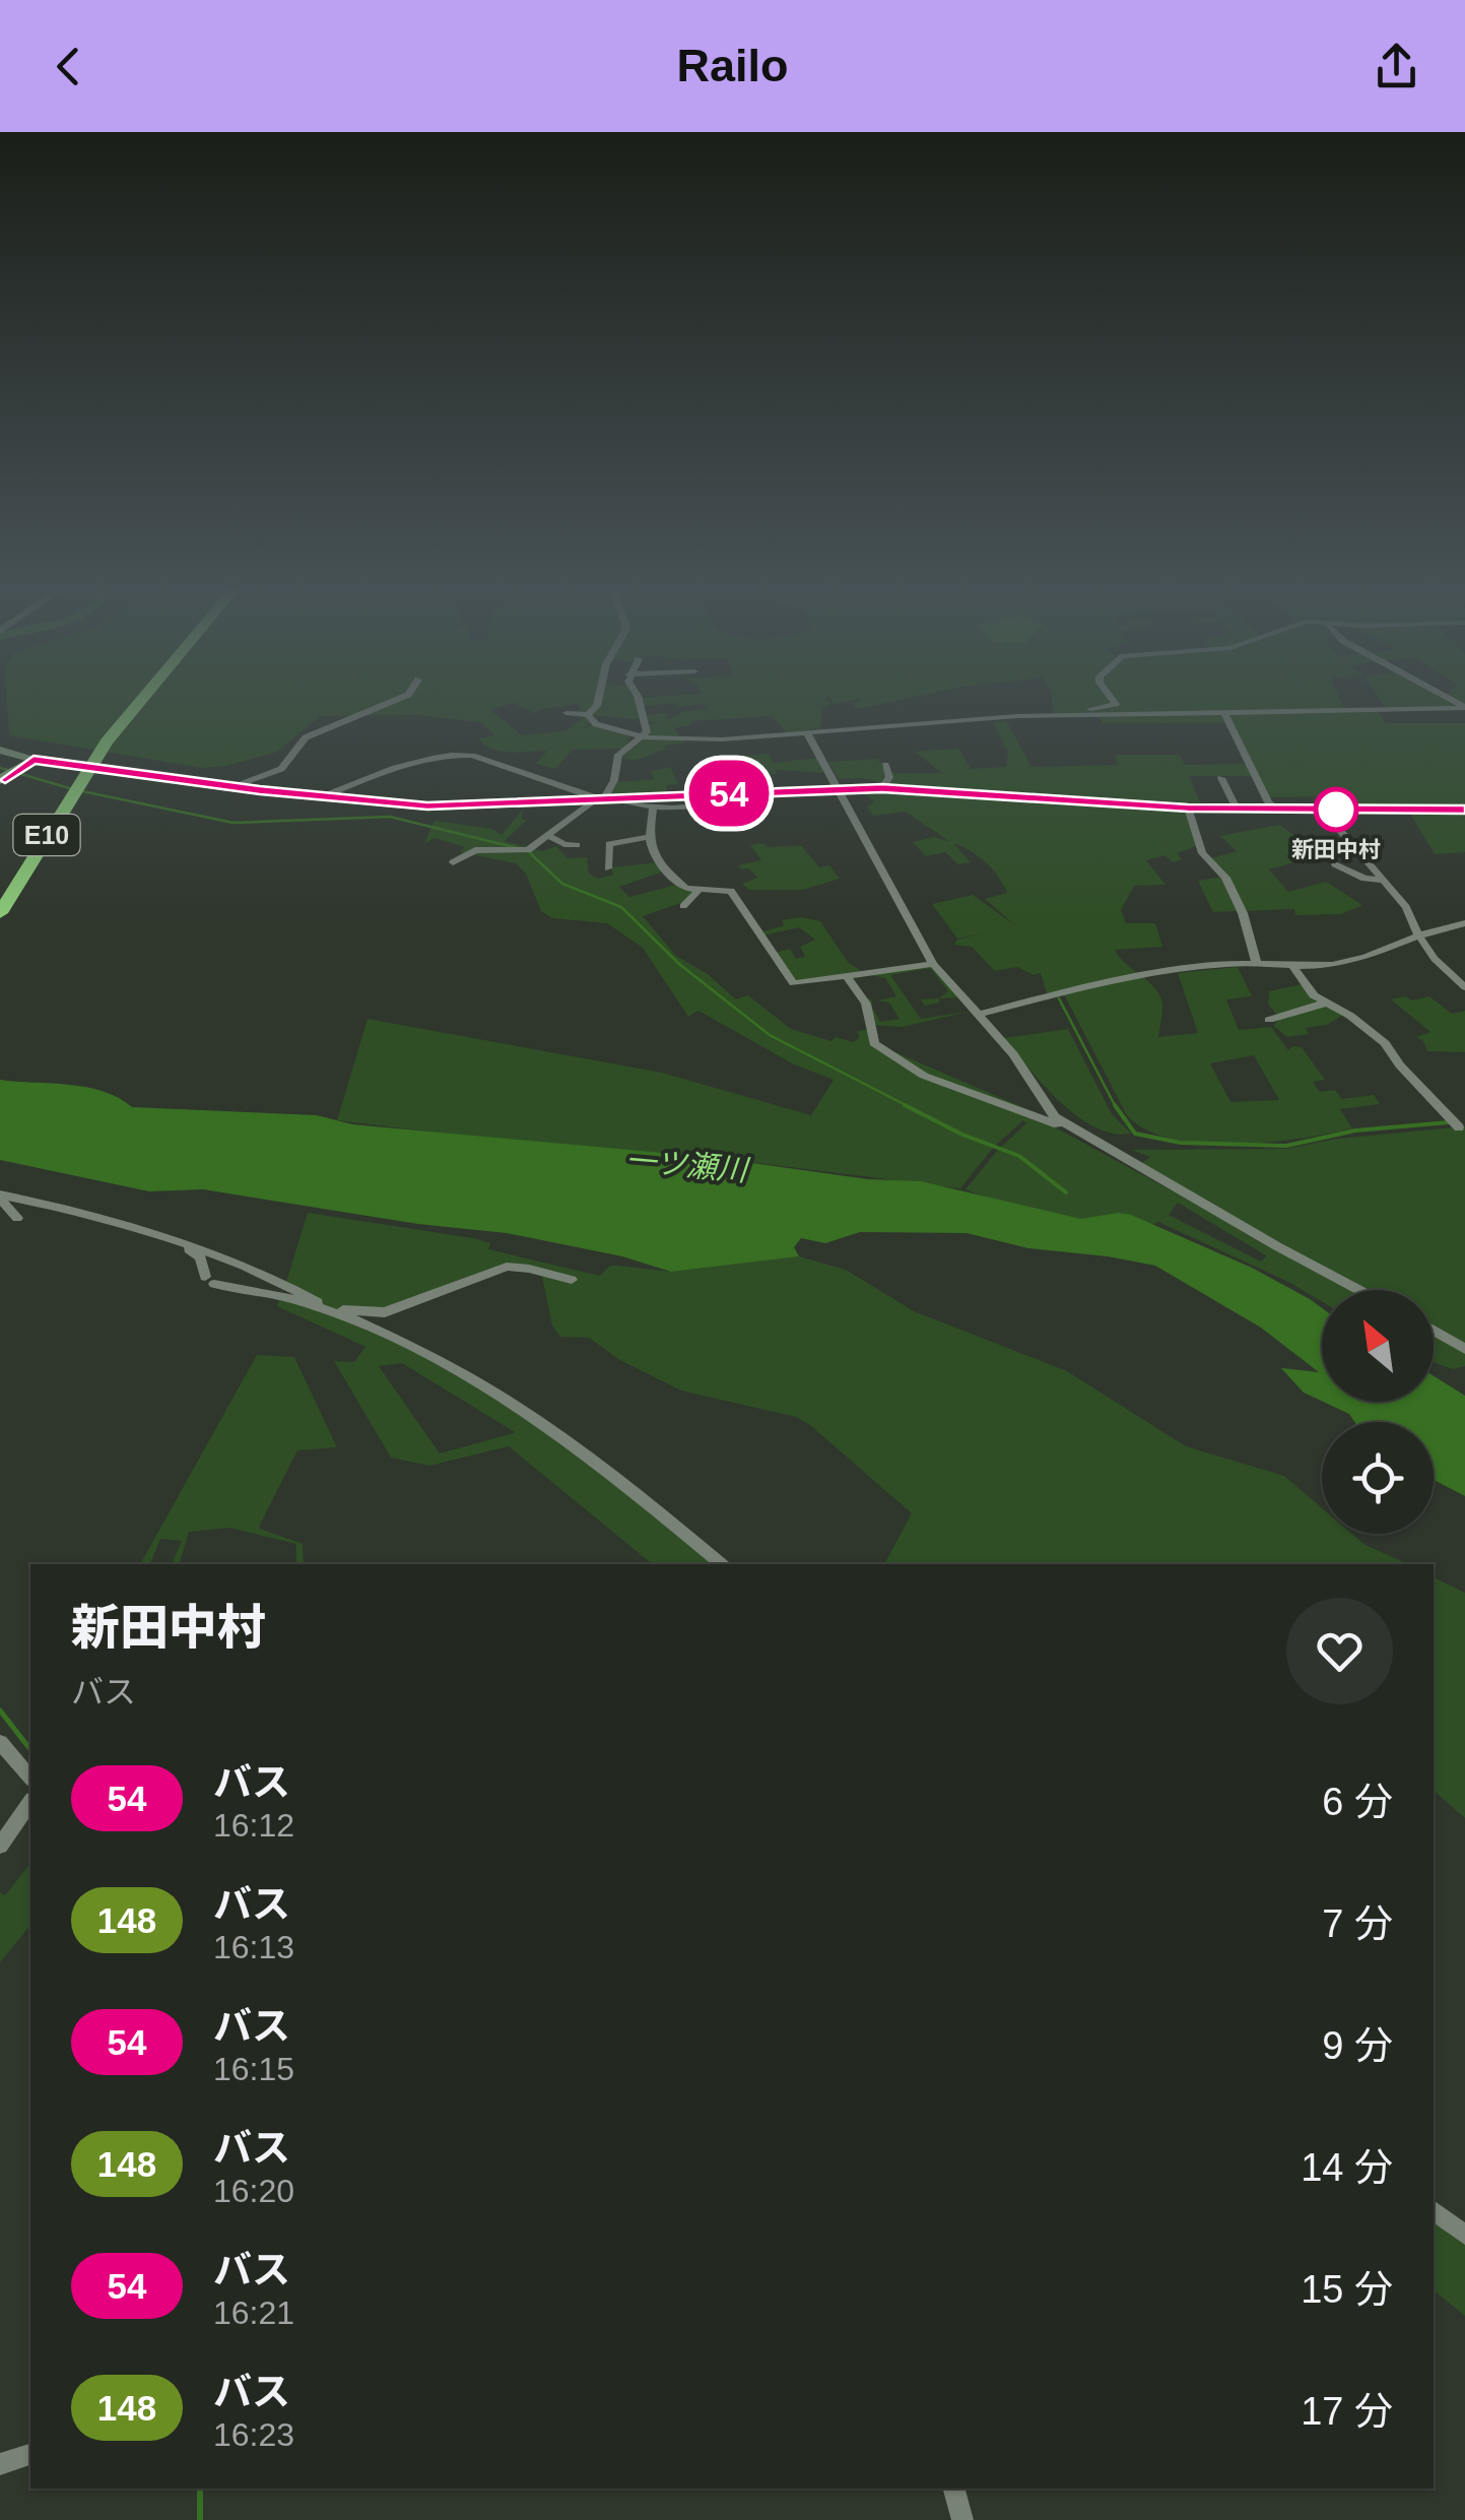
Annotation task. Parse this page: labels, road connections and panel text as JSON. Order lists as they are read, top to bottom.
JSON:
{
  "streets": {
    "highway": ["E10"]
  },
  "water": ["一ツ瀬川"],
  "places": ["新田中村"],
  "lines": ["bus line 54"],
  "north": "top left",
  "page": {
    "header": "Railo",
    "on_map": "54",
    "heading": ["新田中村", "バス"],
    "list": [
      {
        "mark": "54",
        "name": "バス",
        "note": "16:12",
        "value": "6 分"
      },
      {
        "mark": "148",
        "name": "バス",
        "note": "16:13",
        "value": "7 分"
      },
      {
        "mark": "54",
        "name": "バス",
        "note": "16:15",
        "value": "9 分"
      },
      {
        "mark": "148",
        "name": "バス",
        "note": "16:20",
        "value": "14 分"
      },
      {
        "mark": "54",
        "name": "バス",
        "note": "16:21",
        "value": "15 分"
      },
      {
        "mark": "148",
        "name": "バス",
        "note": "16:23",
        "value": "17 分"
      }
    ]
  }
}
